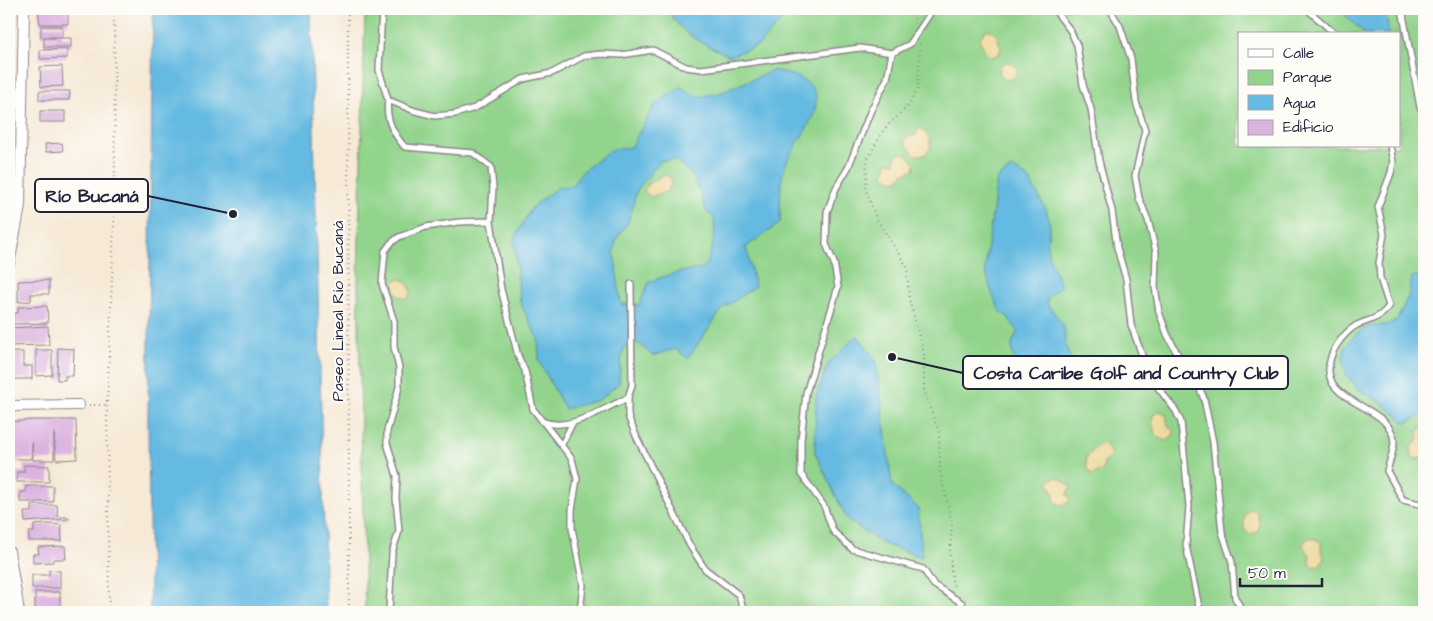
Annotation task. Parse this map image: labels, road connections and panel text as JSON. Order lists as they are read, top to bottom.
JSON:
{
  "streets": {
    "path": ["Paseo Lineal Río Bucaná"]
  },
  "places": ["Río Bucaná", "Costa Caribe Golf and Country Club"],
  "legend": [
    "Calle",
    "Parque",
    "Agua",
    "Edificio"
  ],
  "scale_bar": "50 m"
}
